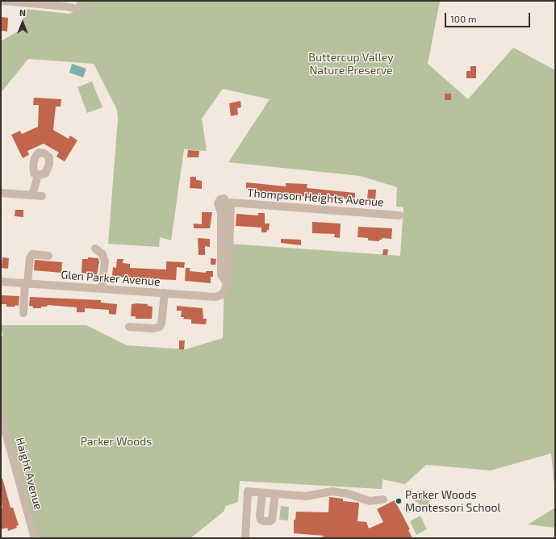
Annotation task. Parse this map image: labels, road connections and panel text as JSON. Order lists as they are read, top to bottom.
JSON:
{
  "streets": {
    "street": ["Thompson Heights Avenue", "Glen Parker Avenue", "Haight Avenue"]
  },
  "parks": ["Buttercup Valley Nature Preserve", "Parker Woods"],
  "places": ["Parker Woods Montessori School"],
  "scale_bar": "100 m",
  "north": "top"
}
